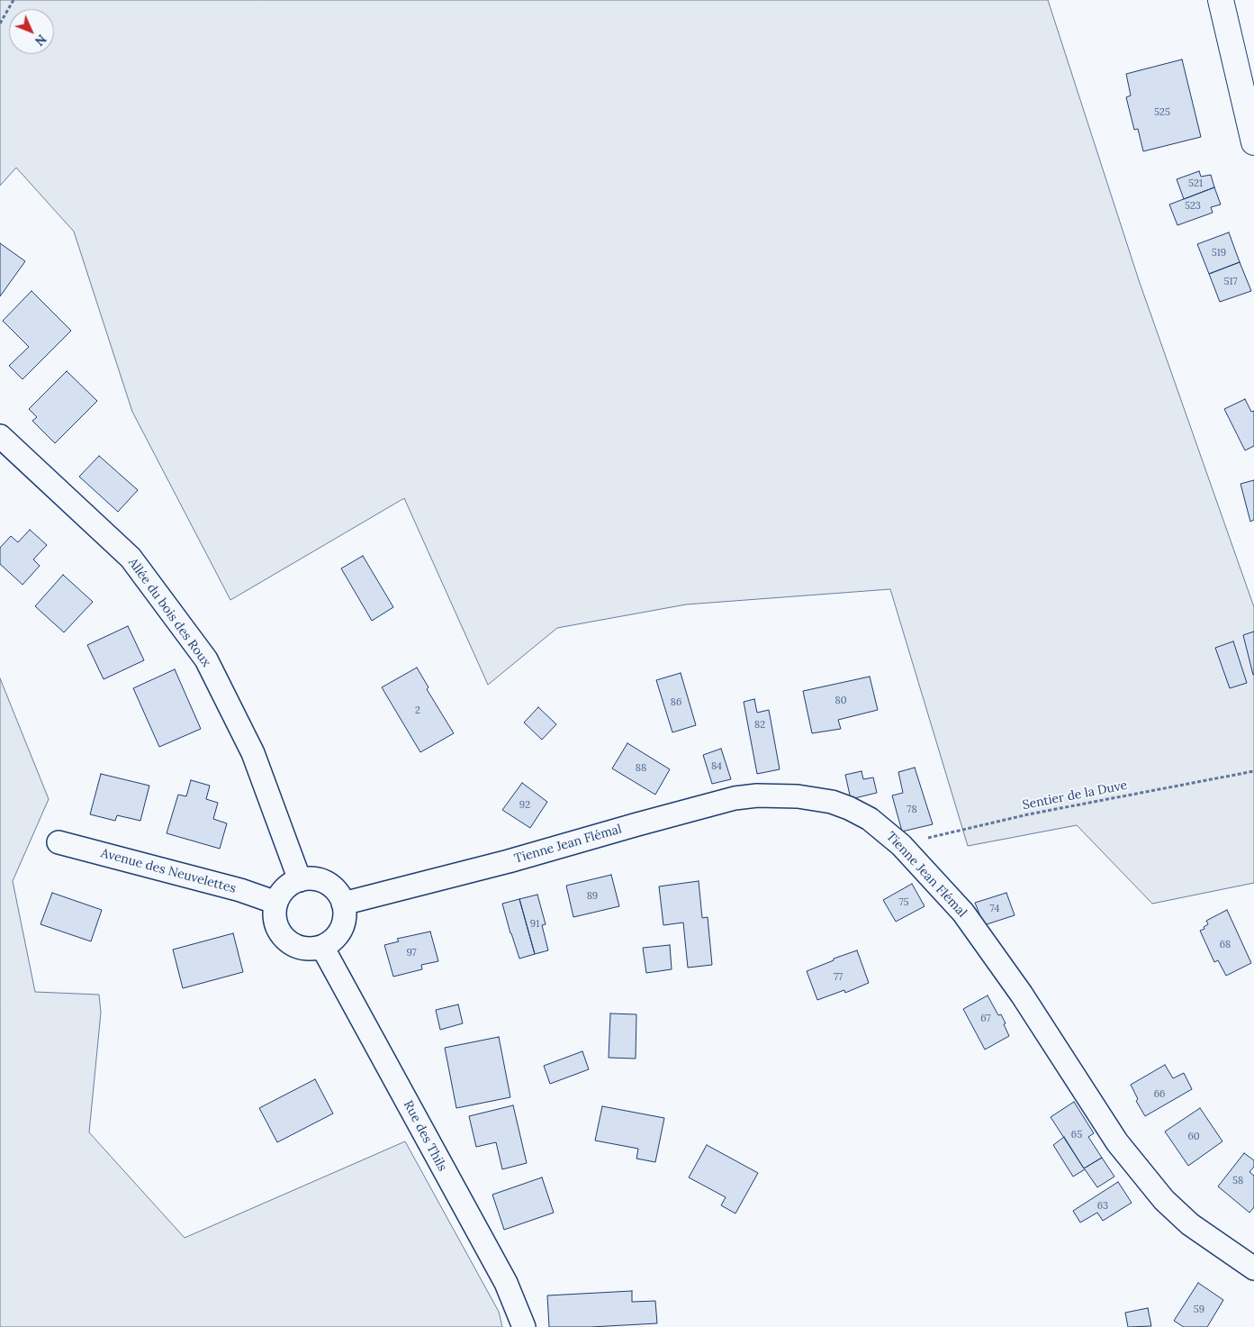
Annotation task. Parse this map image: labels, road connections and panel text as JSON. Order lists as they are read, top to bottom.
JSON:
{
  "streets": {
    "street": [
      "Allée du bois des Roux",
      "Tienne Jean Flémal",
      "Avenue des Neuvelettes",
      "Rue des Thils"
    ],
    "path": ["Sentier de la Duve"]
  },
  "crossings": [
    ["Allée du bois des Roux", "Tienne Jean Flémal"],
    ["Allée du bois des Roux", "Avenue des Neuvelettes"],
    ["Allée du bois des Roux", "Rue des Thils"],
    ["Sentier de la Duve", "Tienne Jean Flémal"],
    ["Tienne Jean Flémal", "Avenue des Neuvelettes"],
    ["Tienne Jean Flémal", "Rue des Thils"],
    ["Avenue des Neuvelettes", "Rue des Thils"]
  ],
  "house_numbers": [
    "525",
    "521",
    "523",
    "519",
    "517",
    "80",
    "86",
    "2",
    "82",
    "84",
    "88",
    "92",
    "78",
    "89",
    "75",
    "74",
    "91",
    "68",
    "97",
    "77",
    "67",
    "66",
    "65",
    "60",
    "58",
    "63",
    "59"
  ],
  "north": "bottom right"
}
